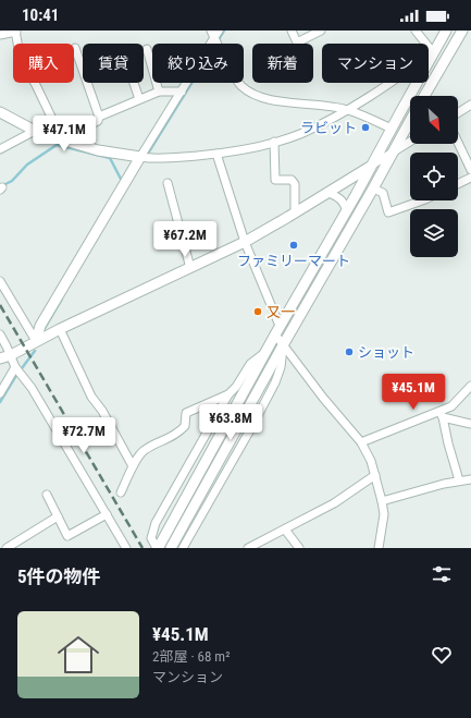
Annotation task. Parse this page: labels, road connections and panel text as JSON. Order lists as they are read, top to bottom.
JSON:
{
  "places": [
    "ラビット",
    "ファミリーマート",
    "又一",
    "ショット"
  ],
  "north": "bottom right",
  "page": {
    "status": "10:41",
    "chip": [
      "購入",
      "賃貸",
      "絞り込み",
      "新着",
      "マンション"
    ],
    "price": [
      "¥47.1M",
      "¥67.2M",
      "¥45.1M",
      "¥63.8M",
      "¥72.7M"
    ],
    "heading": "5件の物件",
    "list": [
      {
        "name": "¥45.1M",
        "note": "2部屋 · 68 m² · マンション"
      }
    ]
  }
}
